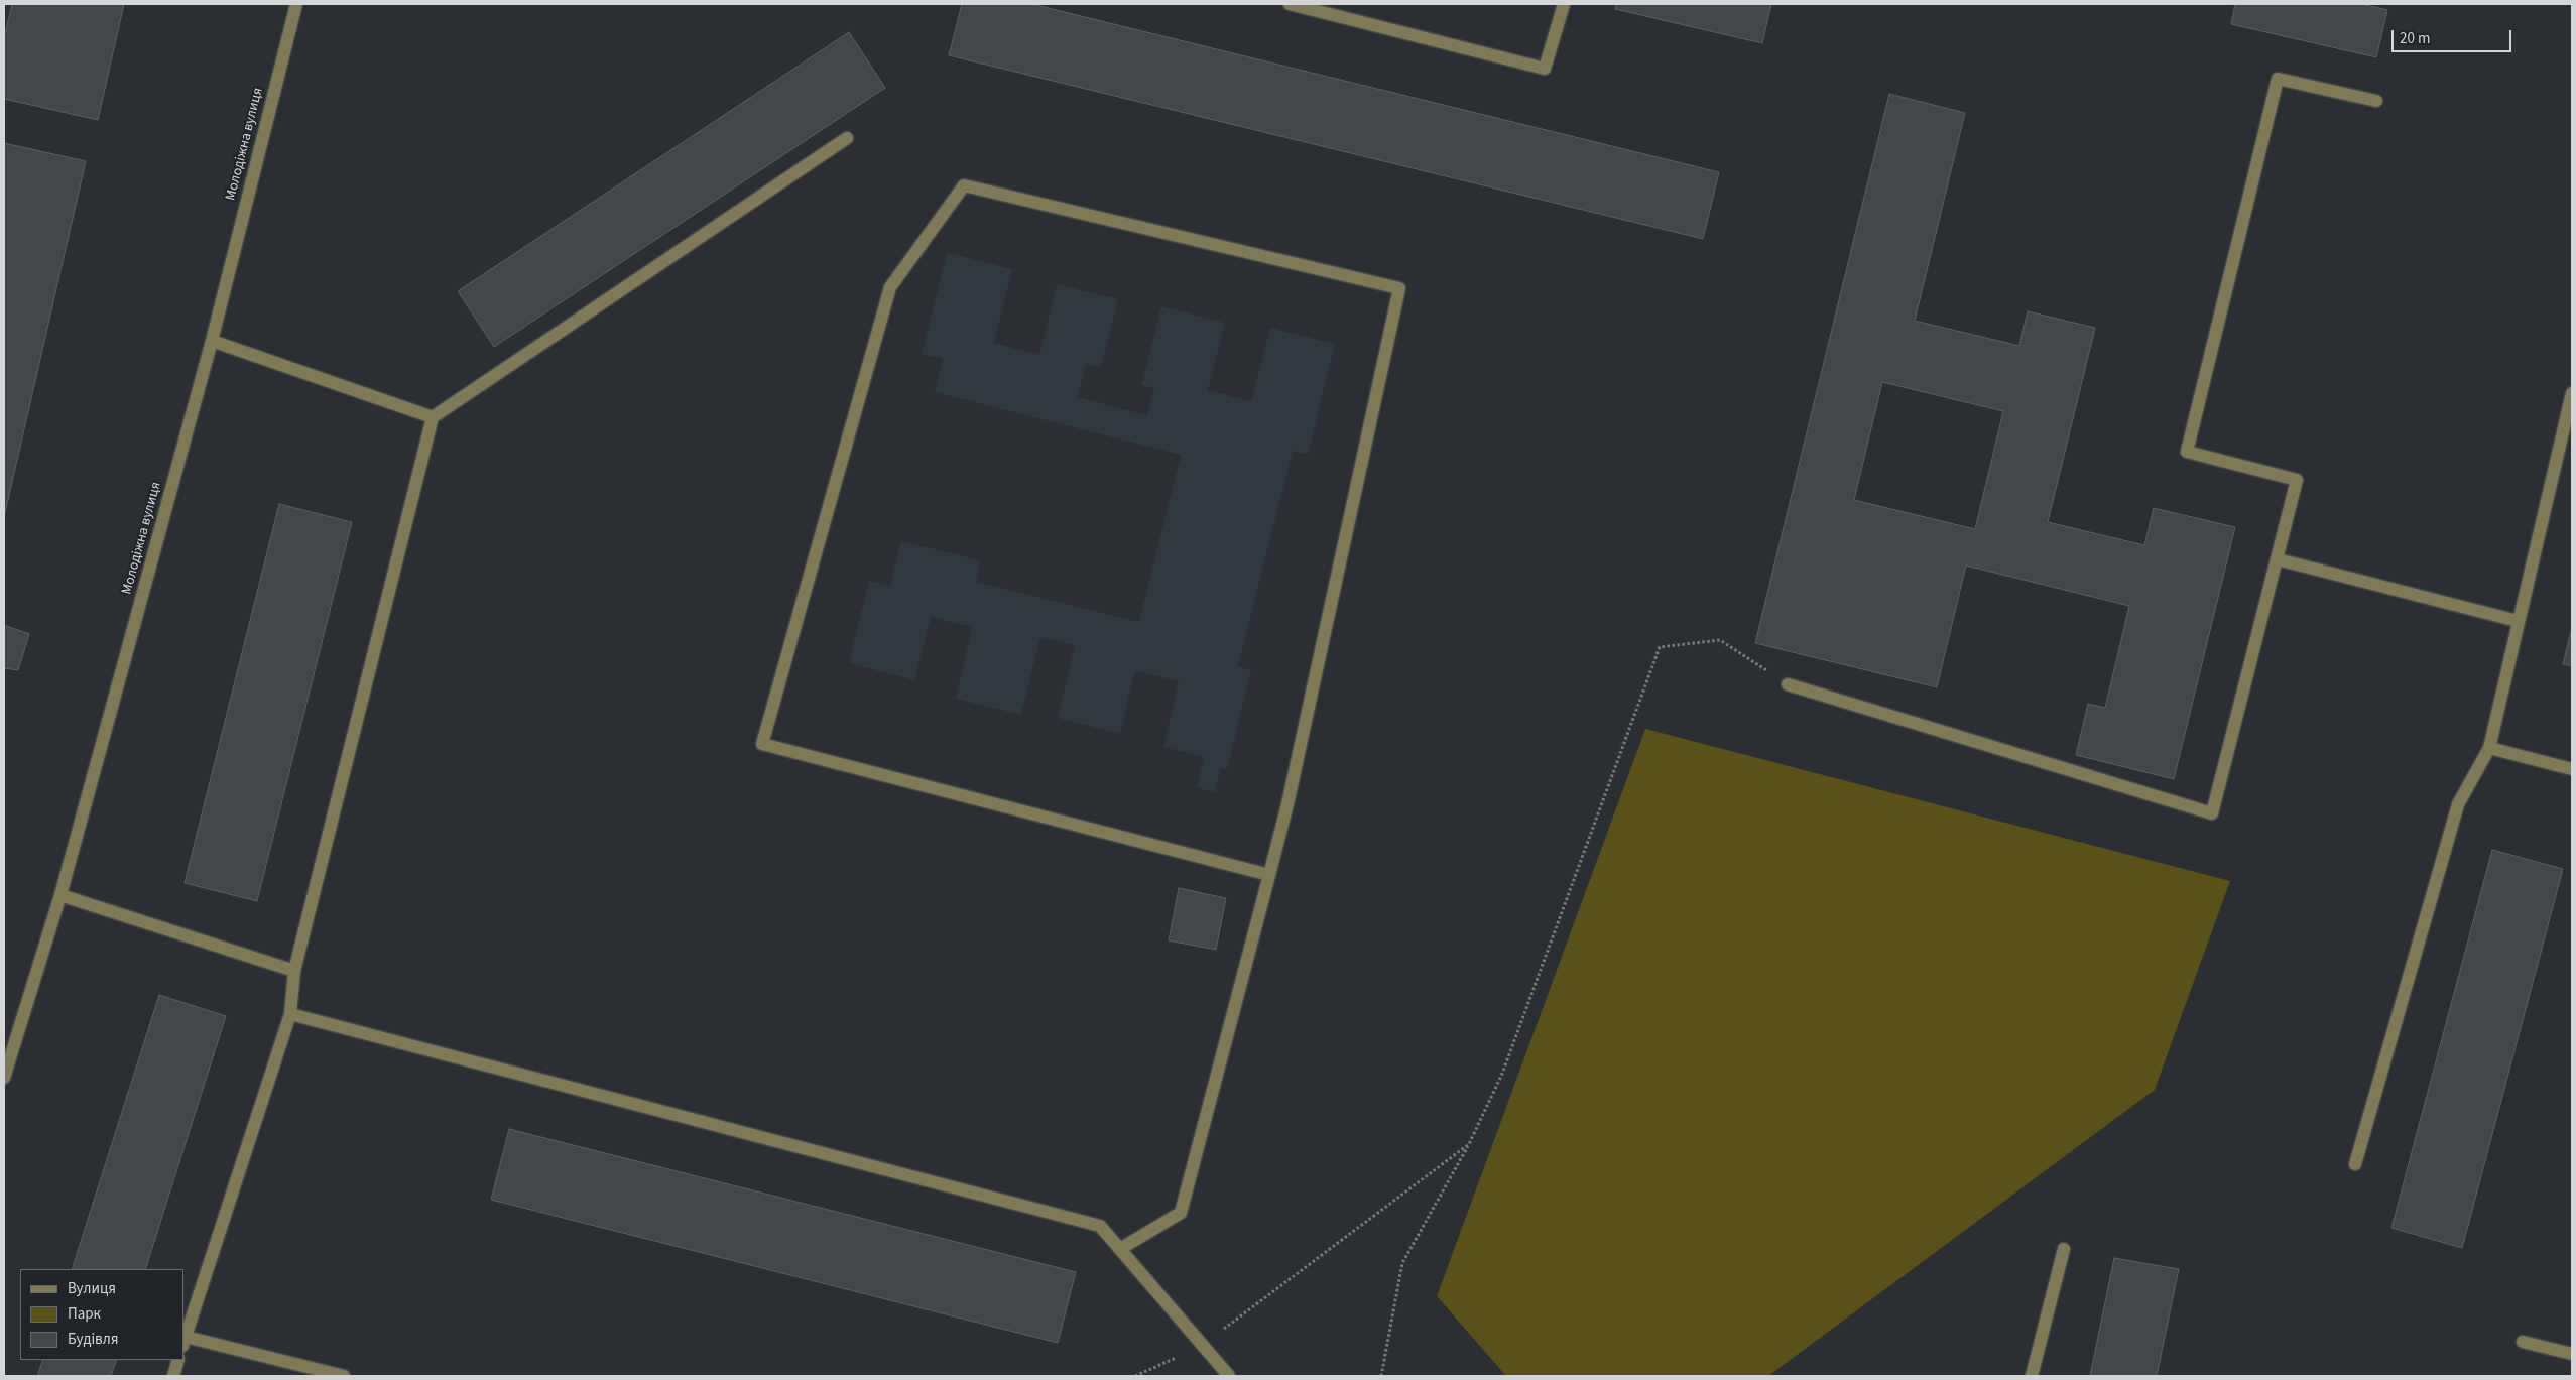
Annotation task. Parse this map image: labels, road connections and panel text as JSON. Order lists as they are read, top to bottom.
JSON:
{
  "streets": {
    "street": ["Молодіжна вулиця"]
  },
  "legend": ["Вулиця", "Парк", "Будівля"],
  "scale_bar": "20 m"
}
